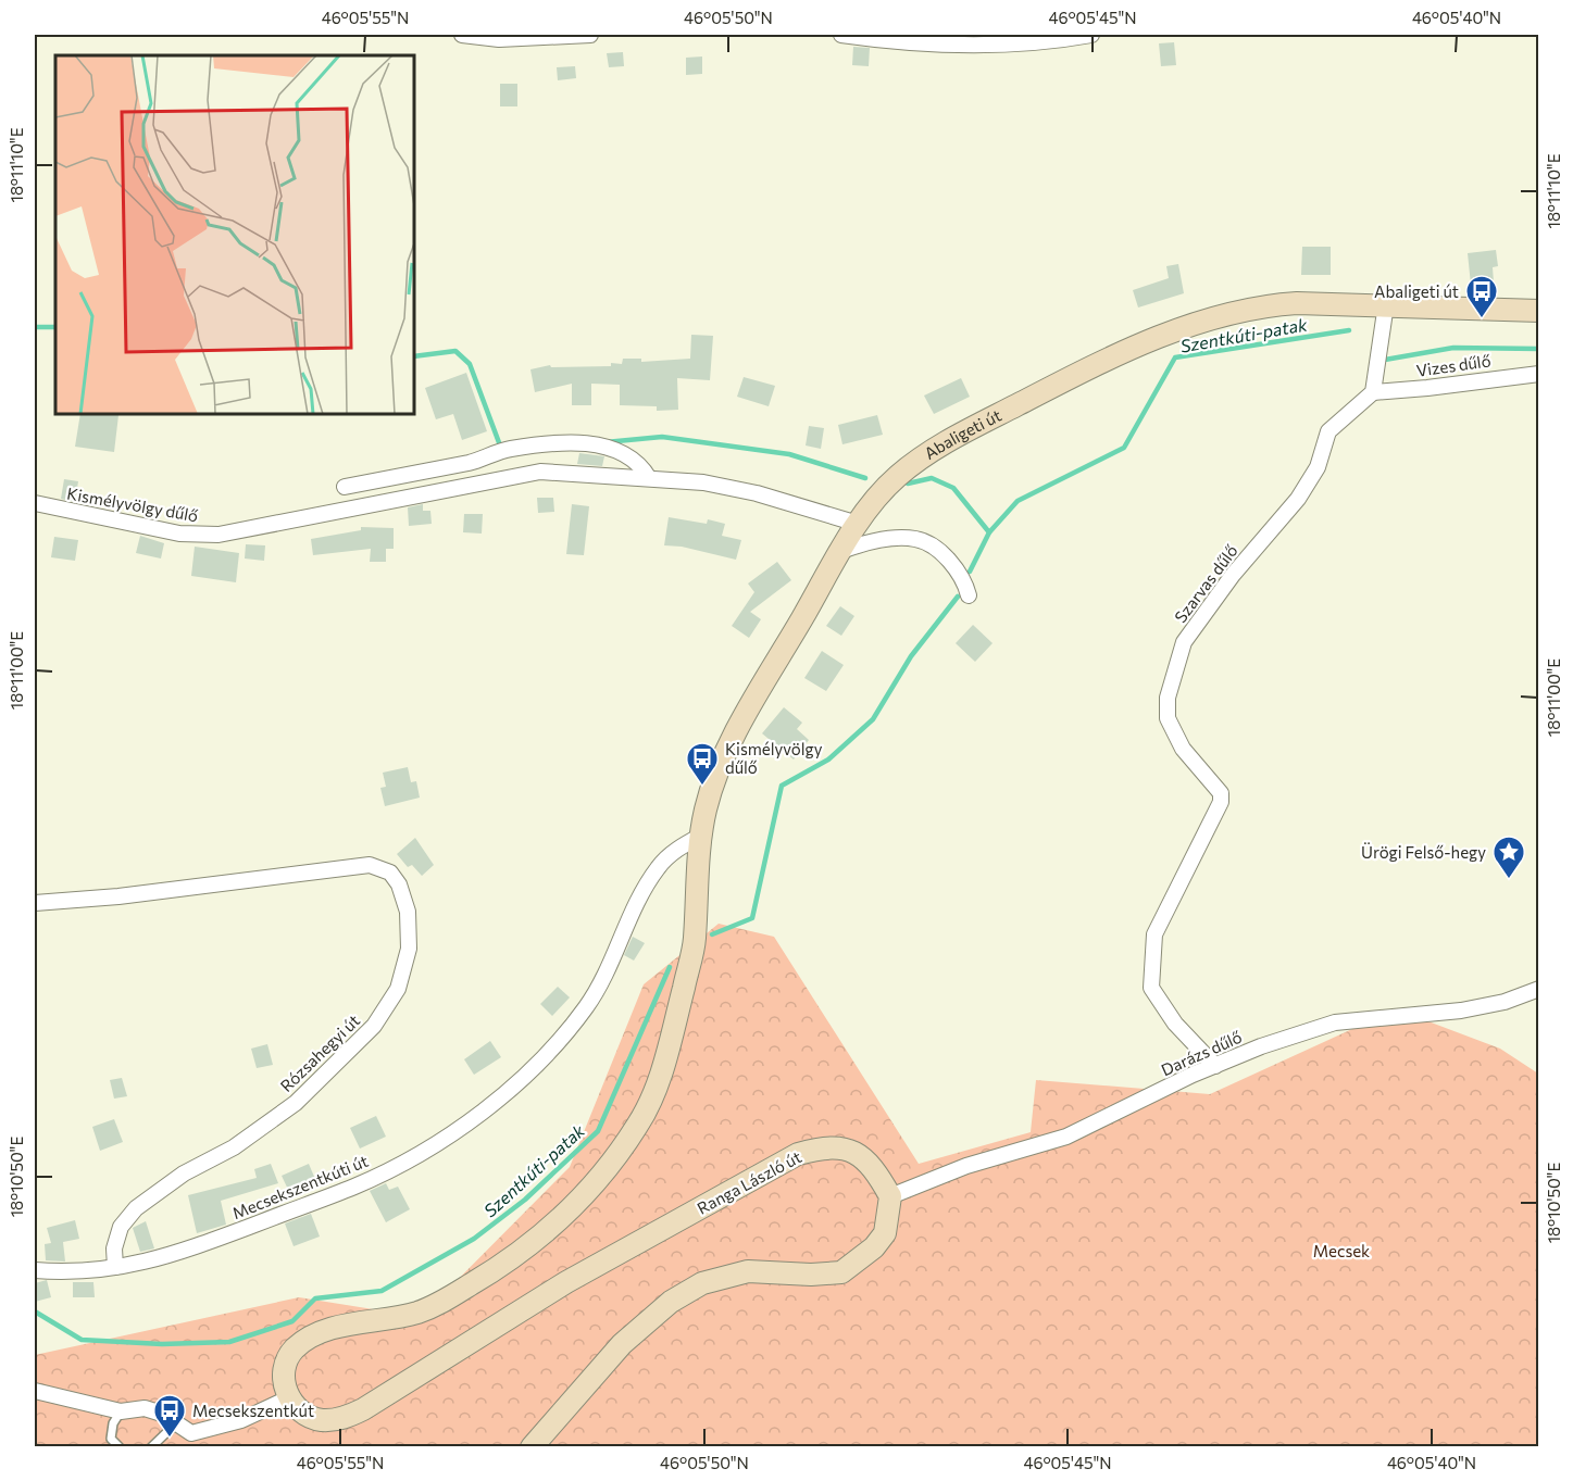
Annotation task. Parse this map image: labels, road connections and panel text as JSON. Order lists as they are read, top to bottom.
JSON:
{
  "streets": {
    "main road": ["Abaligeti út", "Ranga László út"],
    "street": [
      "Vizes dűlő",
      "Kismélyvölgy dűlő",
      "Szarvas dűlő",
      "Rózsahegyi út",
      "Darázs dűlő",
      "Mecsekszentkúti út"
    ]
  },
  "crossings": [
    ["Vizes dűlő", "Szarvas dűlő"],
    ["Abaligeti út", "Kismélyvölgy dűlő"],
    ["Abaligeti út", "Ranga László út"],
    ["Abaligeti út", "Mecsekszentkúti út"],
    ["Szarvas dűlő", "Darázs dűlő"],
    ["Rózsahegyi út", "Mecsekszentkúti út"],
    ["Darázs dűlő", "Ranga László út"]
  ],
  "water": ["Szentkúti-patak"],
  "parks": ["Mecsek"],
  "places": {
    "bus stop": ["Abaligeti út", "Kismélyvölgy dűlő", "Mecsekszentkút"],
    "place": ["Ürögi Felső-hegy"]
  },
  "coordinates": [
    "46°05'55\"N",
    "46°05'50\"N",
    "46°05'45\"N",
    "46°05'40\"N",
    "18°11'10\"E",
    "18°11'00\"E",
    "18°10'50\"E"
  ]
}
